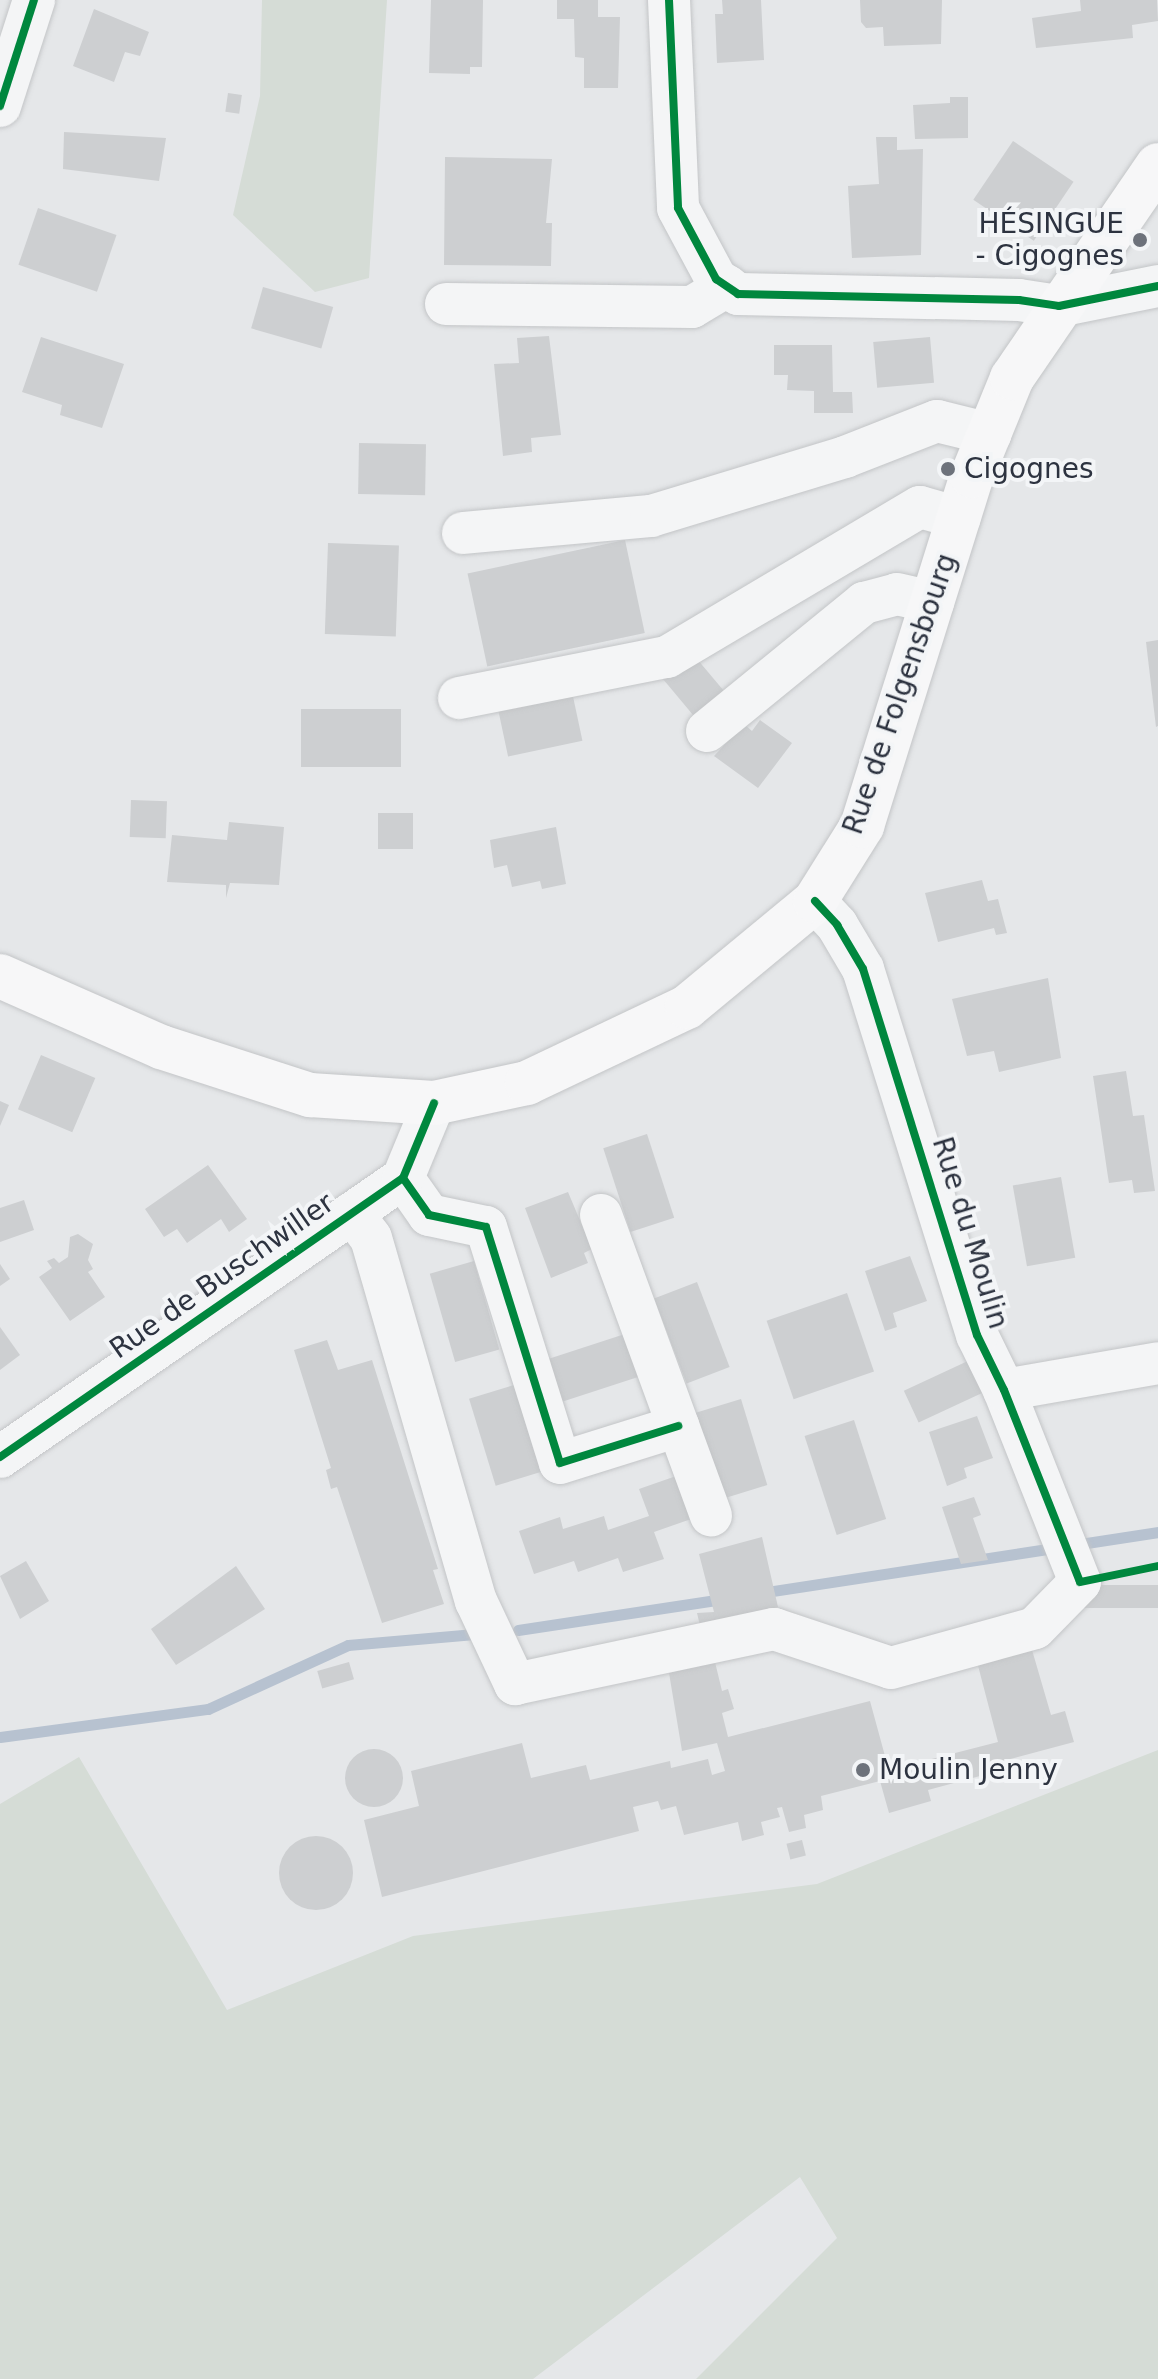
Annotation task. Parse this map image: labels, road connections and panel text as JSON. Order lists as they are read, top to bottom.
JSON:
{
  "streets": {
    "main road": ["Rue de Folgensbourg"],
    "street": ["Rue du Moulin", "Rue de Buschwiller"]
  },
  "crossings": [
    ["Rue de Folgensbourg", "Rue du Moulin"],
    ["Rue du Moulin", "Rue de Buschwiller"]
  ],
  "places": ["HÉSINGUE - Cigognes", "Cigognes", "Moulin Jenny"]
}
